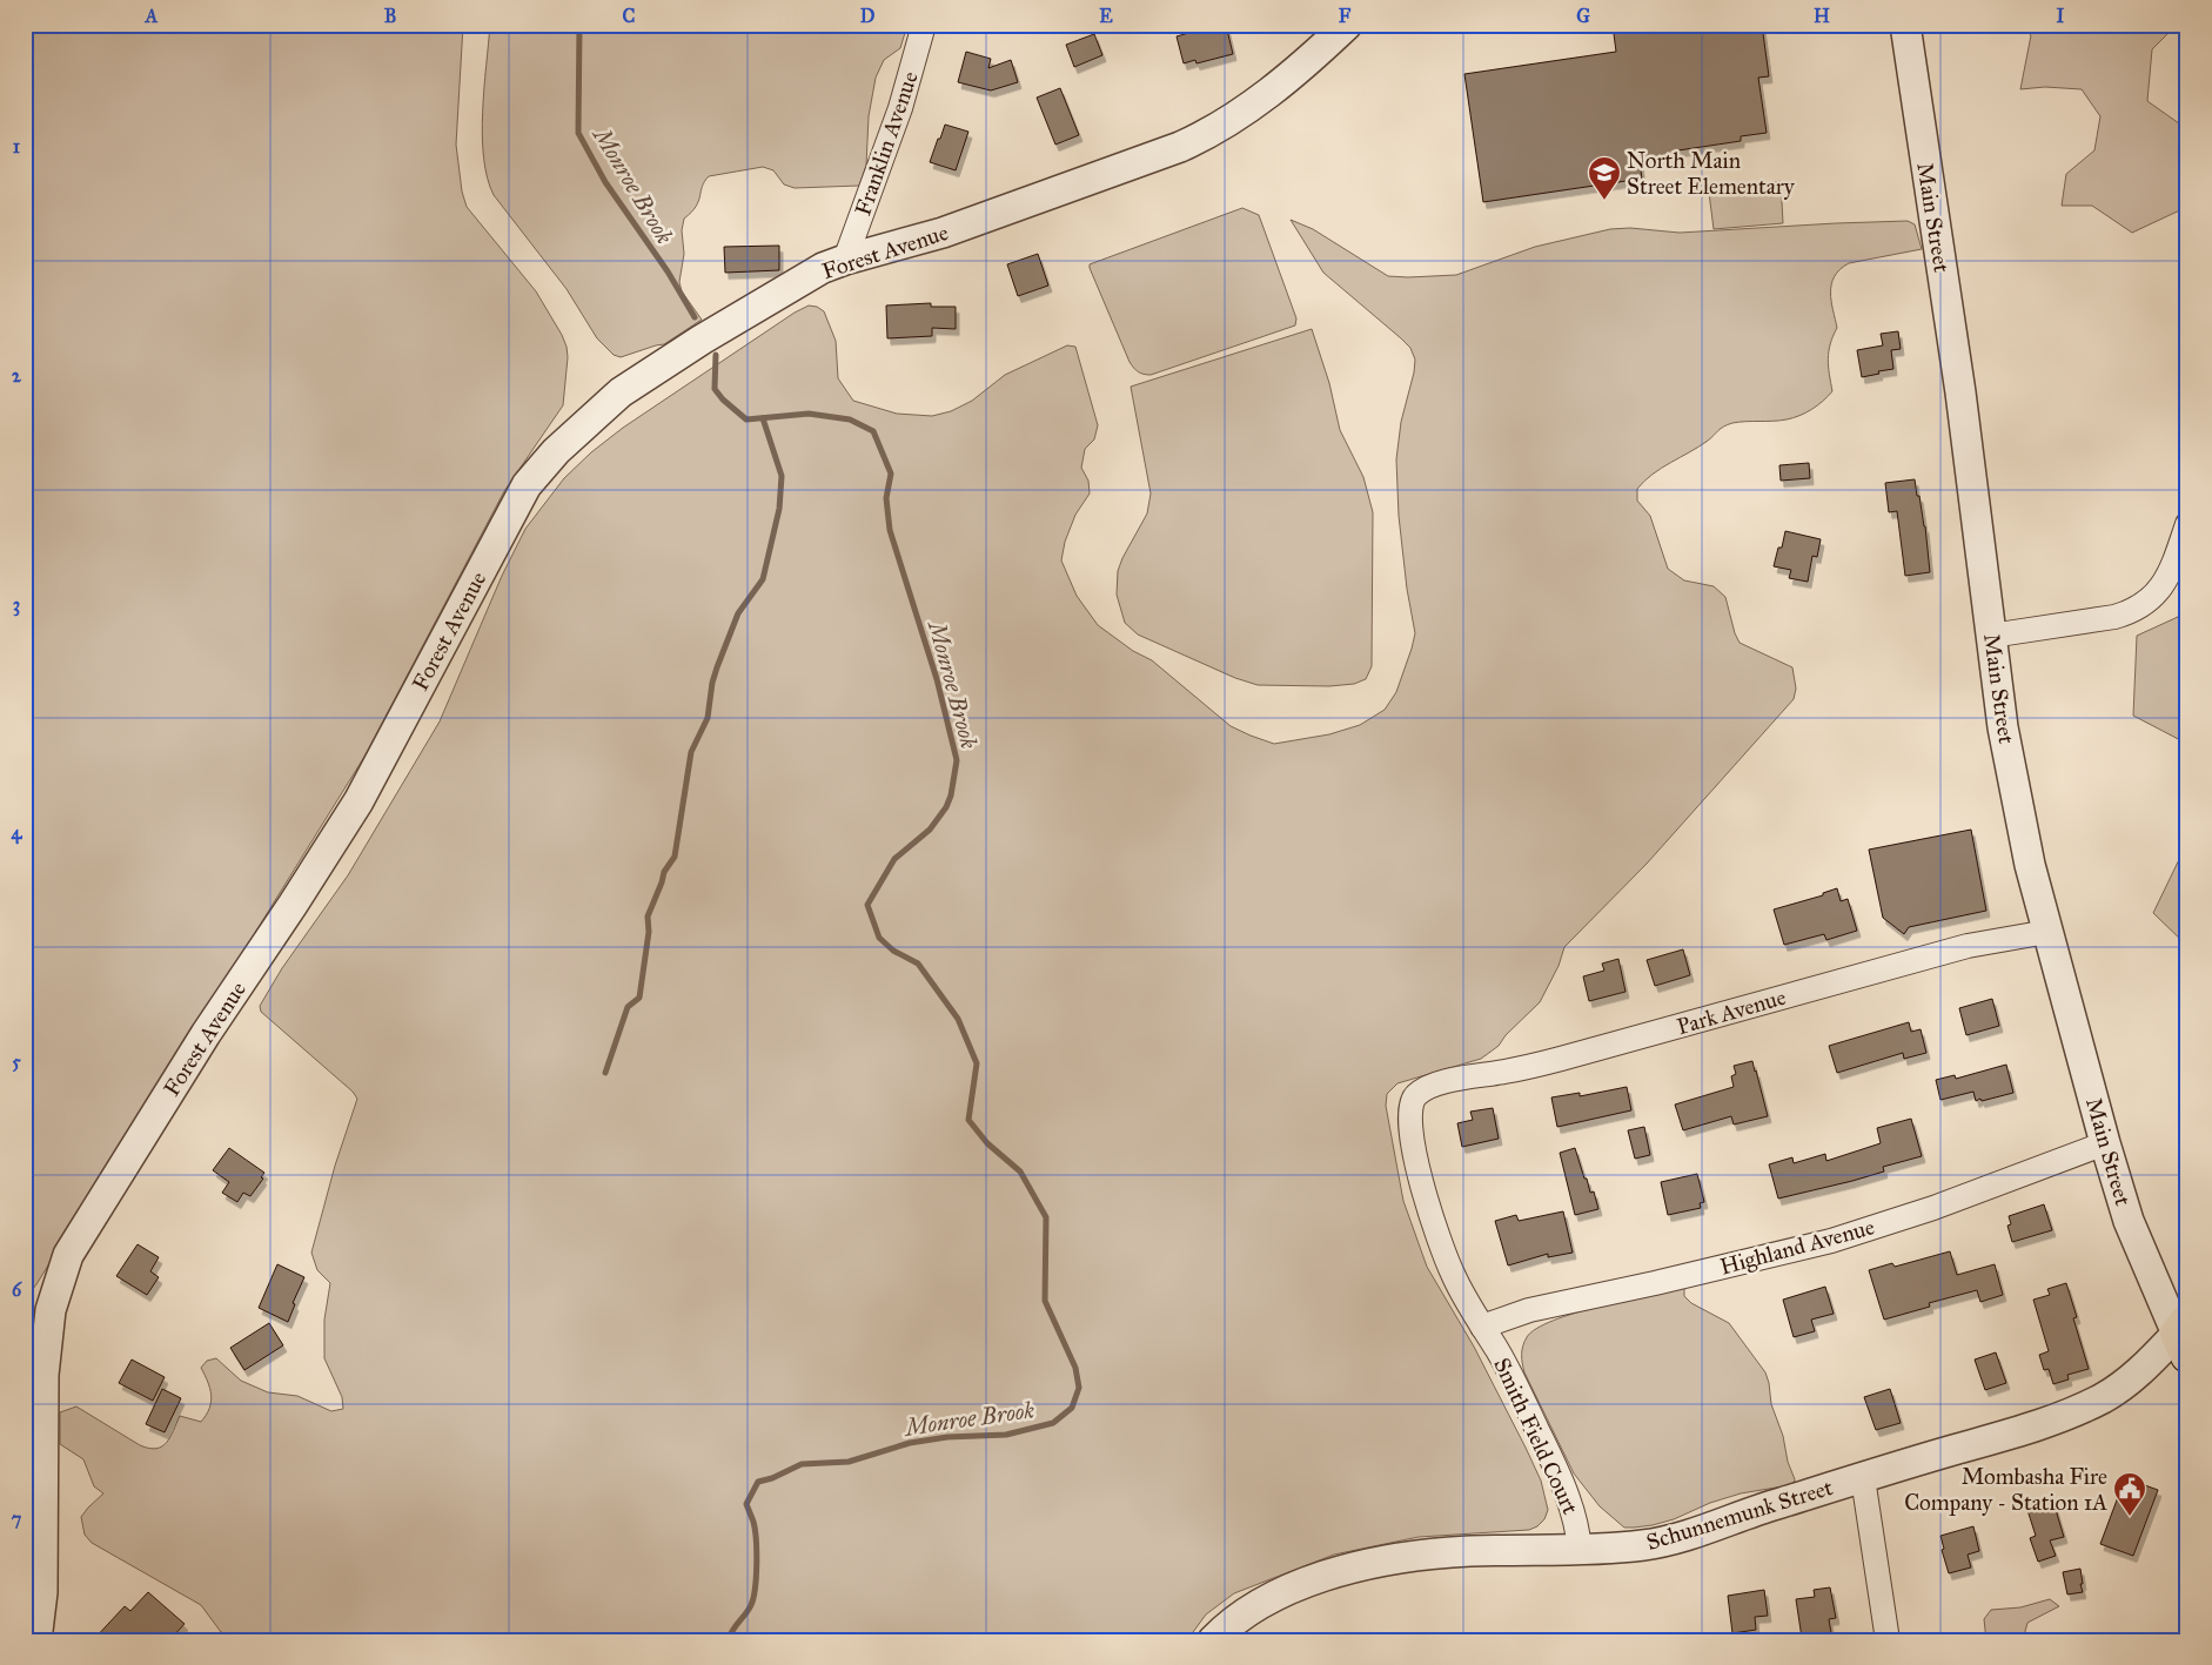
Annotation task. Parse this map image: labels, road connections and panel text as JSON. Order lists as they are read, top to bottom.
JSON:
{
  "streets": {
    "street": [
      "Franklin Avenue",
      "Main Street",
      "Forest Avenue",
      "Park Avenue",
      "Highland Avenue",
      "Smith Field Court",
      "Schunnemunk Street"
    ]
  },
  "crossings": [
    ["Franklin Avenue", "Forest Avenue"],
    ["Main Street", "Park Avenue"],
    ["Main Street", "Highland Avenue"],
    ["Main Street", "Schunnemunk Street"],
    ["Park Avenue", "Smith Field Court"],
    ["Highland Avenue", "Smith Field Court"],
    ["Smith Field Court", "Schunnemunk Street"]
  ],
  "water": ["Monroe Brook"],
  "places": {
    "school or university": ["North Main Street Elementary"],
    "public building": ["Mombasha Fire Company - Station 1A"]
  },
  "grid": {
    "columns": [
      "A",
      "B",
      "C",
      "D",
      "E",
      "F",
      "G",
      "H",
      "I"
    ],
    "rows": [
      "1",
      "2",
      "3",
      "4",
      "5",
      "6",
      "7"
    ]
  }
}
